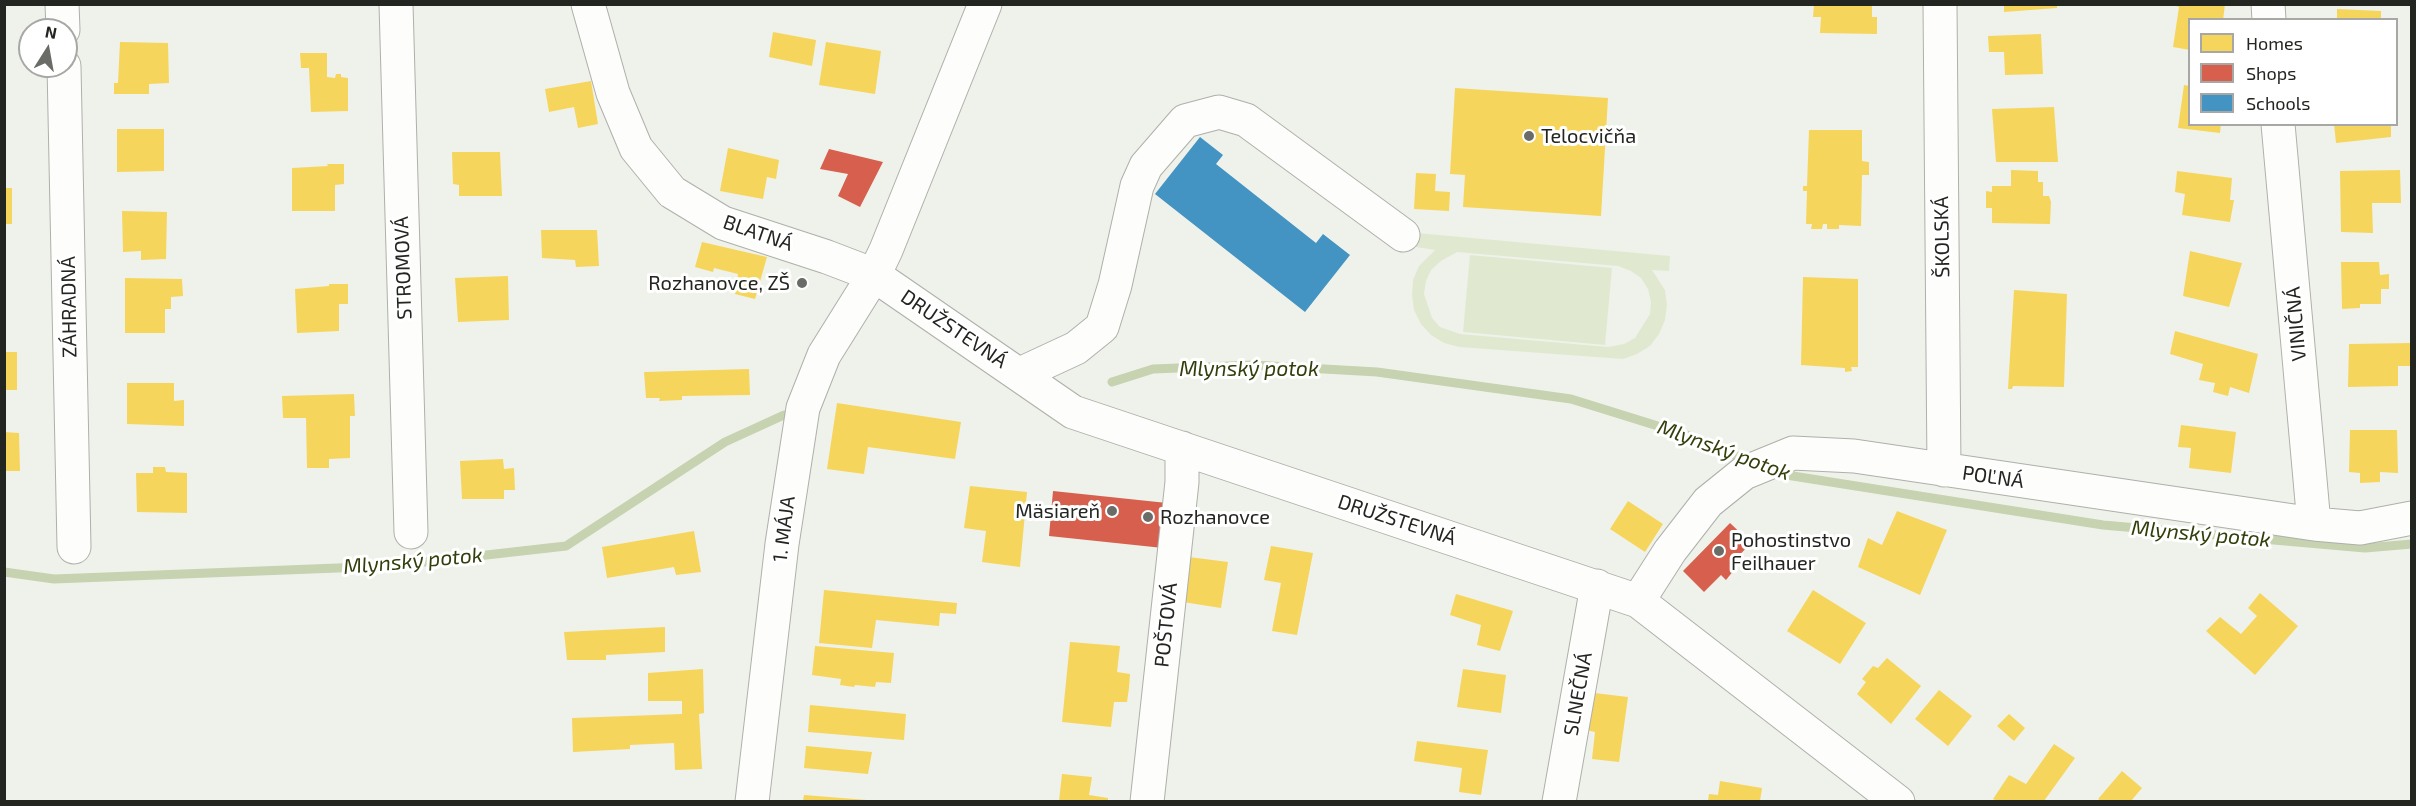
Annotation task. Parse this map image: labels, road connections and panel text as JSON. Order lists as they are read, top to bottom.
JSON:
{
  "streets": {
    "street": [
      "BLATNÁ",
      "ŠKOLSKÁ",
      "STROMOVÁ",
      "ZÁHRADNÁ",
      "VINIČNÁ",
      "DRUŽSTEVNÁ",
      "POĽNÁ",
      "1. MÁJA",
      "POŠTOVÁ",
      "SLNEČNÁ"
    ]
  },
  "crossings": [
    ["BLATNÁ", "DRUŽSTEVNÁ"],
    ["BLATNÁ", "1. MÁJA"],
    ["ŠKOLSKÁ", "POĽNÁ"],
    ["VINIČNÁ", "POĽNÁ"],
    ["DRUŽSTEVNÁ", "POĽNÁ"],
    ["DRUŽSTEVNÁ", "1. MÁJA"],
    ["DRUŽSTEVNÁ", "POŠTOVÁ"],
    ["DRUŽSTEVNÁ", "SLNEČNÁ"]
  ],
  "water": ["Mlynský potok"],
  "places": [
    "Telocvičňa",
    "Rozhanovce, ZŠ",
    "Mäsiareň",
    "Rozhanovce",
    "Pohostinstvo Feilhauer"
  ],
  "legend": ["Homes", "Shops", "Schools"],
  "north": "top"
}
